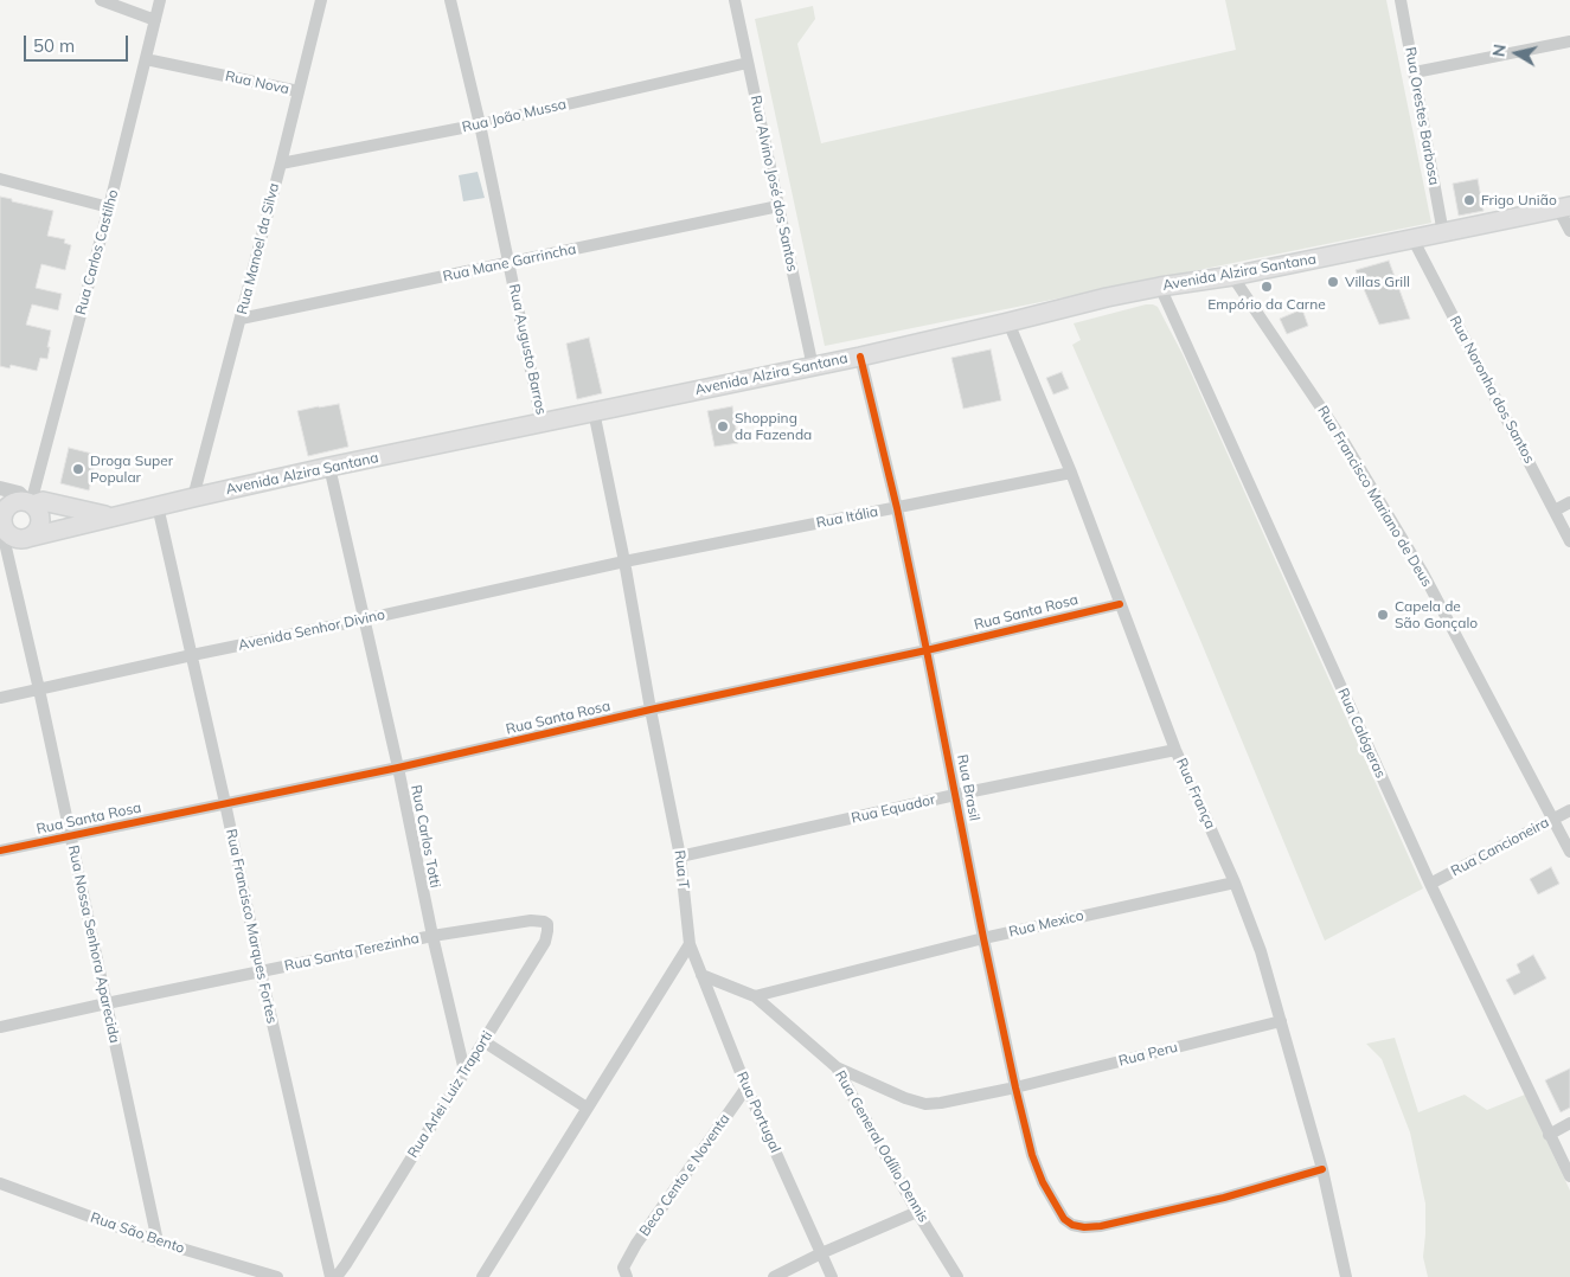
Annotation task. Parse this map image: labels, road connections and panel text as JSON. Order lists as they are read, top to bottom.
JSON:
{
  "streets": {
    "main road": ["Avenida Alzira Santana"],
    "street": [
      "Rua Nova",
      "Rua João Mussa",
      "Rua Orestes Barbosa",
      "Rua Alvino José dos Santos",
      "Rua Manoel da Silva",
      "Rua Carlos Castilho",
      "Rua Mane Garrincha",
      "Rua Augusto Barros",
      "Rua Noronha dos Santos",
      "Rua Francisco Mariano de Deus",
      "Rua Itália",
      "Rua Santa Rosa",
      "Avenida Senhor Divino",
      "Rua Calógeras",
      "Rua Brasil",
      "Rua França",
      "Rua Equador",
      "Rua Carlos Totti",
      "Rua Cancioneira",
      "Rua T",
      "Rua Mexico",
      "Rua Francisco Marques Fortes",
      "Rua Nossa Senhora Aparecida",
      "Rua Santa Terezinha",
      "Rua Peru",
      "Rua Arlei Luiz Traporti",
      "Rua Portugal",
      "Rua General Odílio Dennis",
      "Beco Cento e Noventa",
      "Rua São Bento"
    ]
  },
  "crossings": [
    ["Rua Nova", "Rua Manoel da Silva"],
    ["Rua Nova", "Rua Carlos Castilho"],
    ["Rua João Mussa", "Rua Alvino José dos Santos"],
    ["Rua João Mussa", "Rua Manoel da Silva"],
    ["Rua João Mussa", "Rua Augusto Barros"],
    ["Rua Orestes Barbosa", "Avenida Alzira Santana"],
    ["Rua Alvino José dos Santos", "Rua Mane Garrincha"],
    ["Rua Alvino José dos Santos", "Avenida Alzira Santana"],
    ["Rua Manoel da Silva", "Rua Mane Garrincha"],
    ["Rua Manoel da Silva", "Avenida Alzira Santana"],
    ["Rua Carlos Castilho", "Avenida Alzira Santana"],
    ["Rua Carlos Castilho", "Rua Nossa Senhora Aparecida"],
    ["Rua Mane Garrincha", "Rua Augusto Barros"],
    ["Avenida Alzira Santana", "Rua Augusto Barros"],
    ["Avenida Alzira Santana", "Rua Noronha dos Santos"],
    ["Avenida Alzira Santana", "Rua Francisco Mariano de Deus"],
    ["Avenida Alzira Santana", "Rua Calógeras"],
    ["Avenida Alzira Santana", "Rua Brasil"],
    ["Avenida Alzira Santana", "Rua França"],
    ["Avenida Alzira Santana", "Rua Carlos Totti"],
    ["Avenida Alzira Santana", "Rua T"],
    ["Avenida Alzira Santana", "Rua Francisco Marques Fortes"],
    ["Avenida Alzira Santana", "Rua Nossa Senhora Aparecida"],
    ["Rua Francisco Mariano de Deus", "Rua Cancioneira"],
    ["Rua Itália", "Avenida Senhor Divino"],
    ["Rua Itália", "Rua Brasil"],
    ["Rua Itália", "Rua França"],
    ["Rua Itália", "Rua T"],
    ["Rua Santa Rosa", "Rua Brasil"],
    ["Rua Santa Rosa", "Rua França"],
    ["Rua Santa Rosa", "Rua Carlos Totti"],
    ["Rua Santa Rosa", "Rua T"],
    ["Rua Santa Rosa", "Rua Francisco Marques Fortes"],
    ["Rua Santa Rosa", "Rua Nossa Senhora Aparecida"],
    ["Avenida Senhor Divino", "Rua Carlos Totti"],
    ["Avenida Senhor Divino", "Rua T"],
    ["Avenida Senhor Divino", "Rua Francisco Marques Fortes"],
    ["Avenida Senhor Divino", "Rua Nossa Senhora Aparecida"],
    ["Rua Calógeras", "Rua Cancioneira"],
    ["Rua Brasil", "Rua França"],
    ["Rua Brasil", "Rua Equador"],
    ["Rua Brasil", "Rua Mexico"],
    ["Rua Brasil", "Rua Peru"],
    ["Rua França", "Rua Equador"],
    ["Rua França", "Rua Mexico"],
    ["Rua França", "Rua Peru"],
    ["Rua Equador", "Rua T"],
    ["Rua Carlos Totti", "Rua Santa Terezinha"],
    ["Rua Carlos Totti", "Rua Arlei Luiz Traporti"],
    ["Rua T", "Rua Portugal"],
    ["Rua Mexico", "Rua General Odílio Dennis"],
    ["Rua Francisco Marques Fortes", "Rua Santa Terezinha"],
    ["Rua Nossa Senhora Aparecida", "Rua Santa Terezinha"],
    ["Rua Nossa Senhora Aparecida", "Rua São Bento"],
    ["Rua Santa Terezinha", "Rua Arlei Luiz Traporti"],
    ["Rua Peru", "Rua General Odílio Dennis"],
    ["Rua Portugal", "Rua General Odílio Dennis"],
    ["Rua Portugal", "Beco Cento e Noventa"]
  ],
  "places": [
    "Frigo União",
    "Villas Grill",
    "Empório da Carne",
    "Shopping da Fazenda",
    "Droga Super Popular",
    "Capela de São Gonçalo"
  ],
  "scale_bar": "50 m",
  "north": "left"
}
